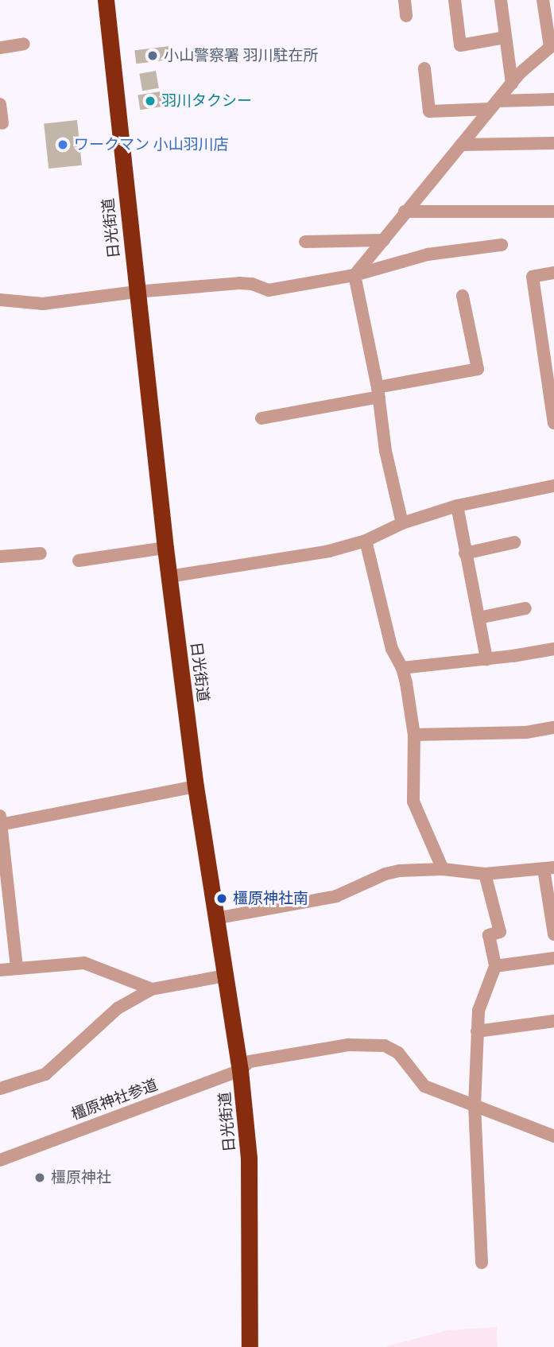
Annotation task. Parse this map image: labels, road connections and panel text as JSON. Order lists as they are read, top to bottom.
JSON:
{
  "streets": {
    "highway": ["日光街道"],
    "street": ["橿原神社参道"]
  },
  "crossings": [
    ["日光街道", "橿原神社参道"]
  ],
  "places": [
    "小山警察署 羽川駐在所",
    "羽川タクシー",
    "ワークマン 小山羽川店",
    "橿原神社南",
    "橿原神社"
  ]
}
